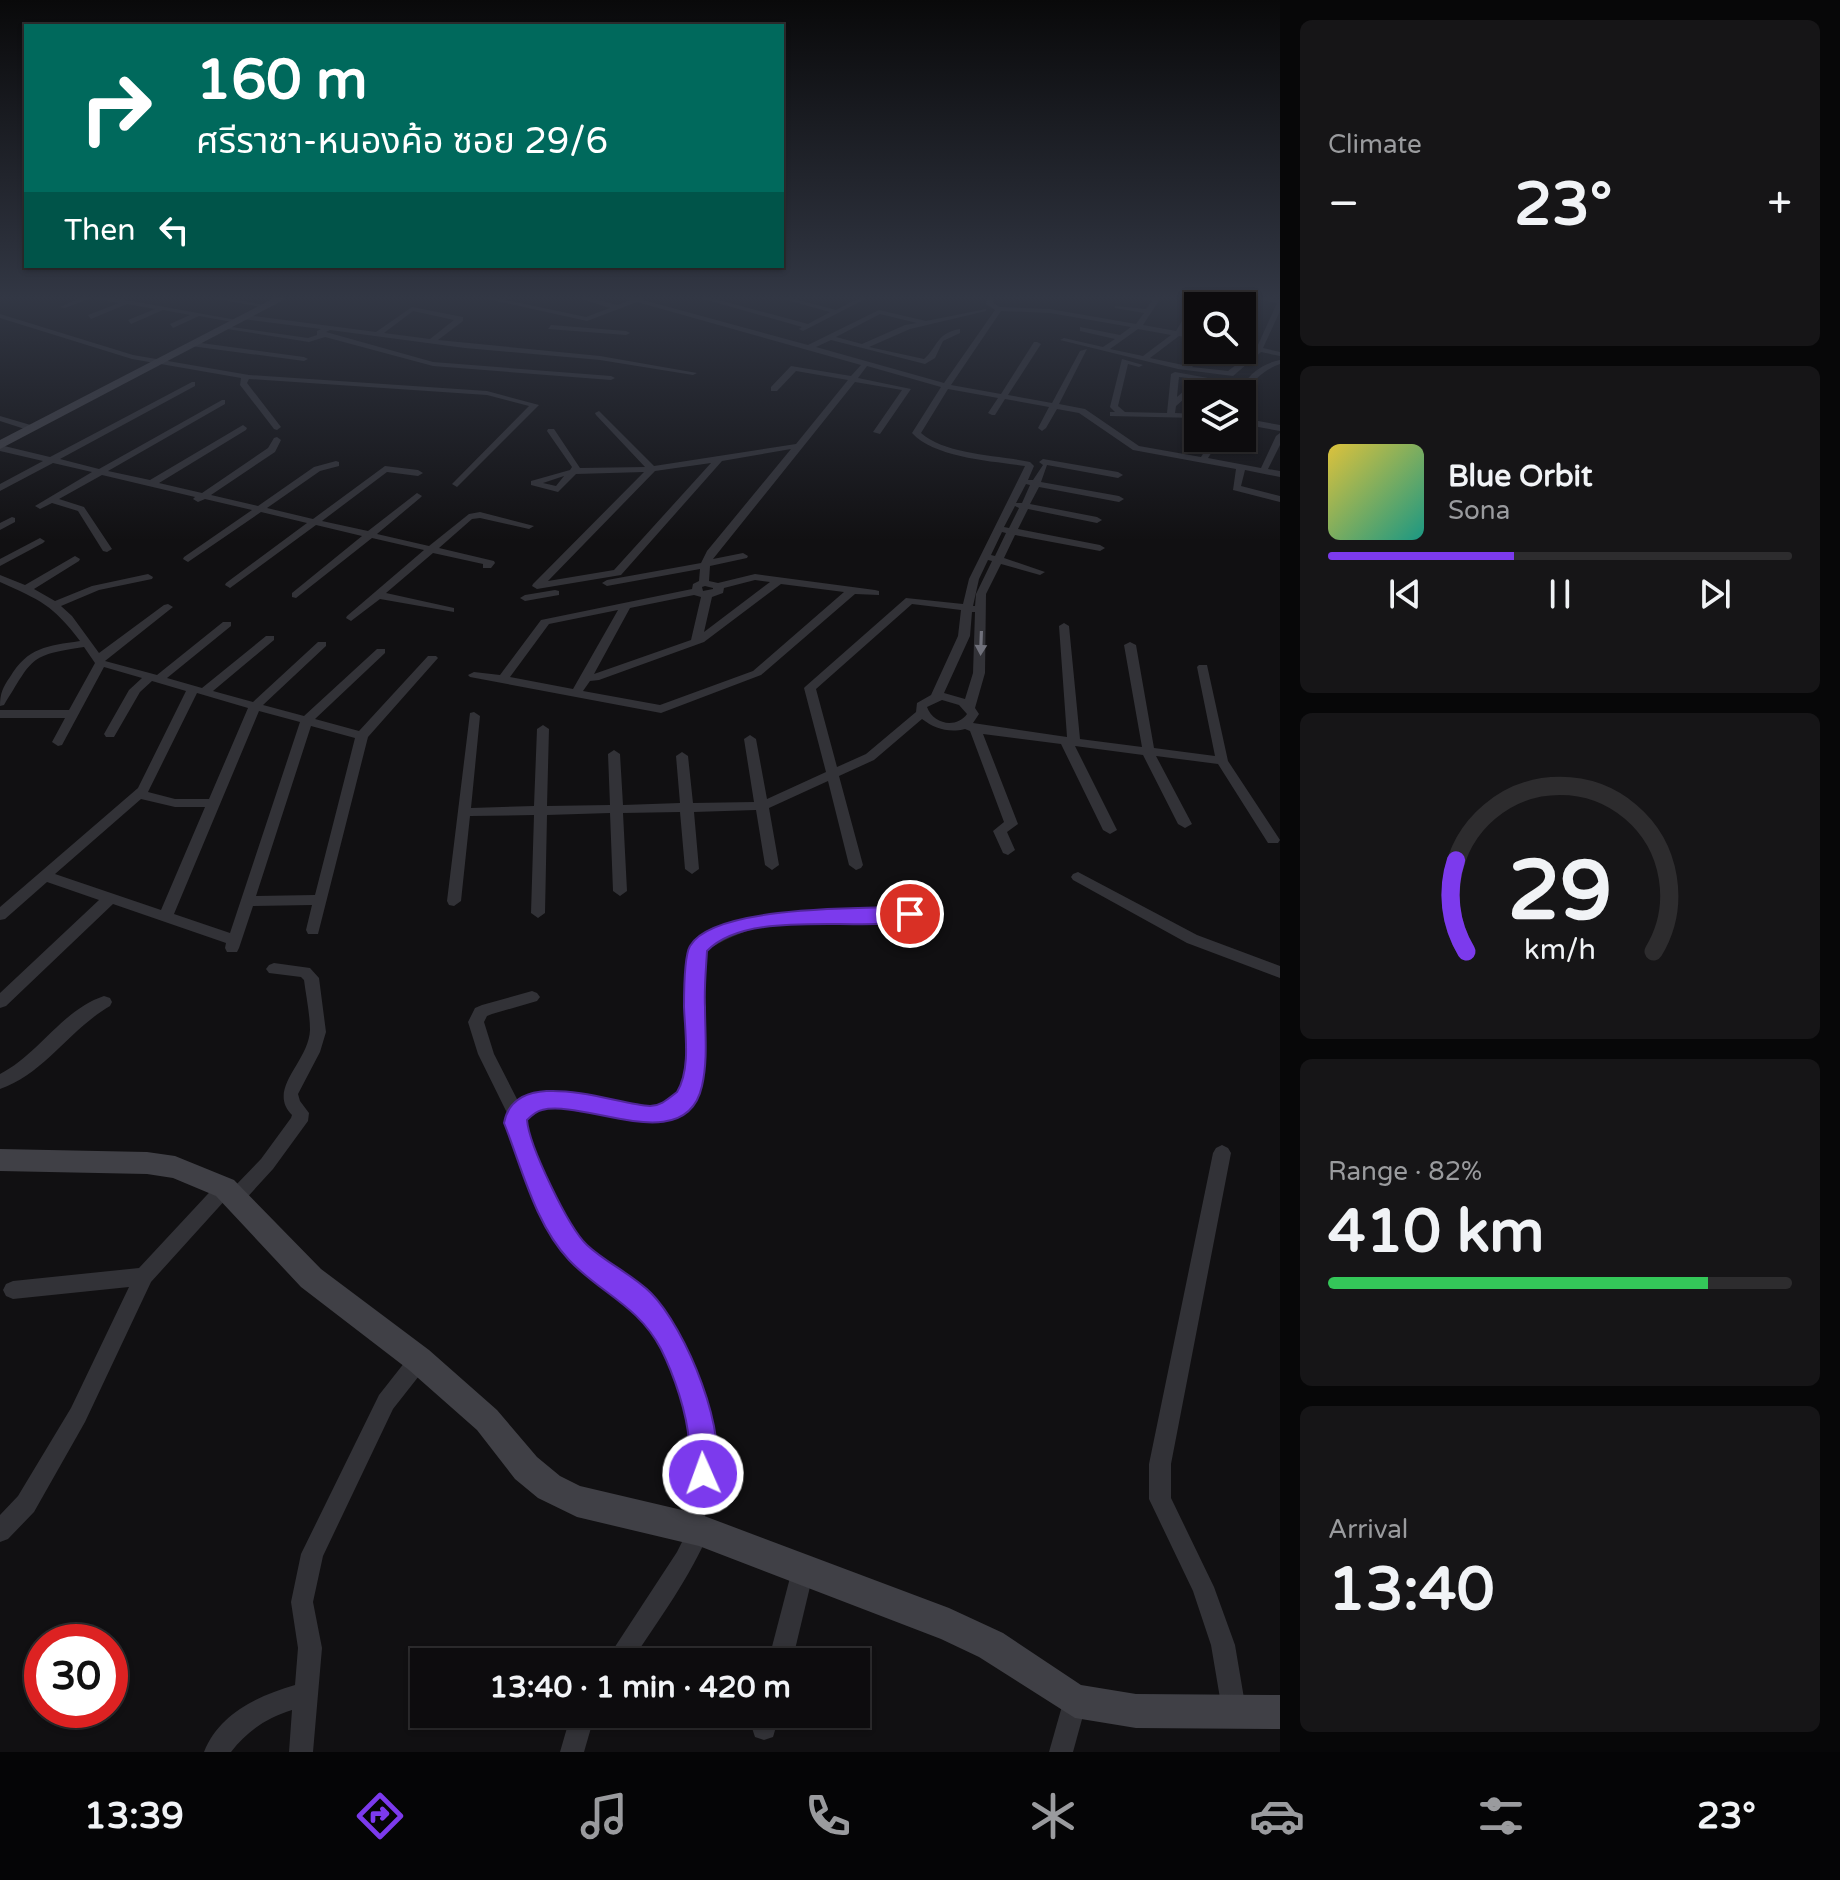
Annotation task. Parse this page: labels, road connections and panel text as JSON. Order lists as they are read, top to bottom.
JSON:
{
  "page": {
    "tile": [
      "Climate",
      ["Range · 82%", "410 km"],
      ["Arrival", "13:40"]
    ],
    "turn": ["160 m", "ศรีราชา-หนองค้อ ซอย 29/6"],
    "heat": ["−", "23°", "+"],
    "then": "Then",
    "song": ["Blue Orbit", "Sona"],
    "limit": "30",
    "trip": "13:40 · 1 min · 420 m",
    "tabs": ["13:39", "23°"],
    "gauge": ["29", "km/h"]
  }
}
